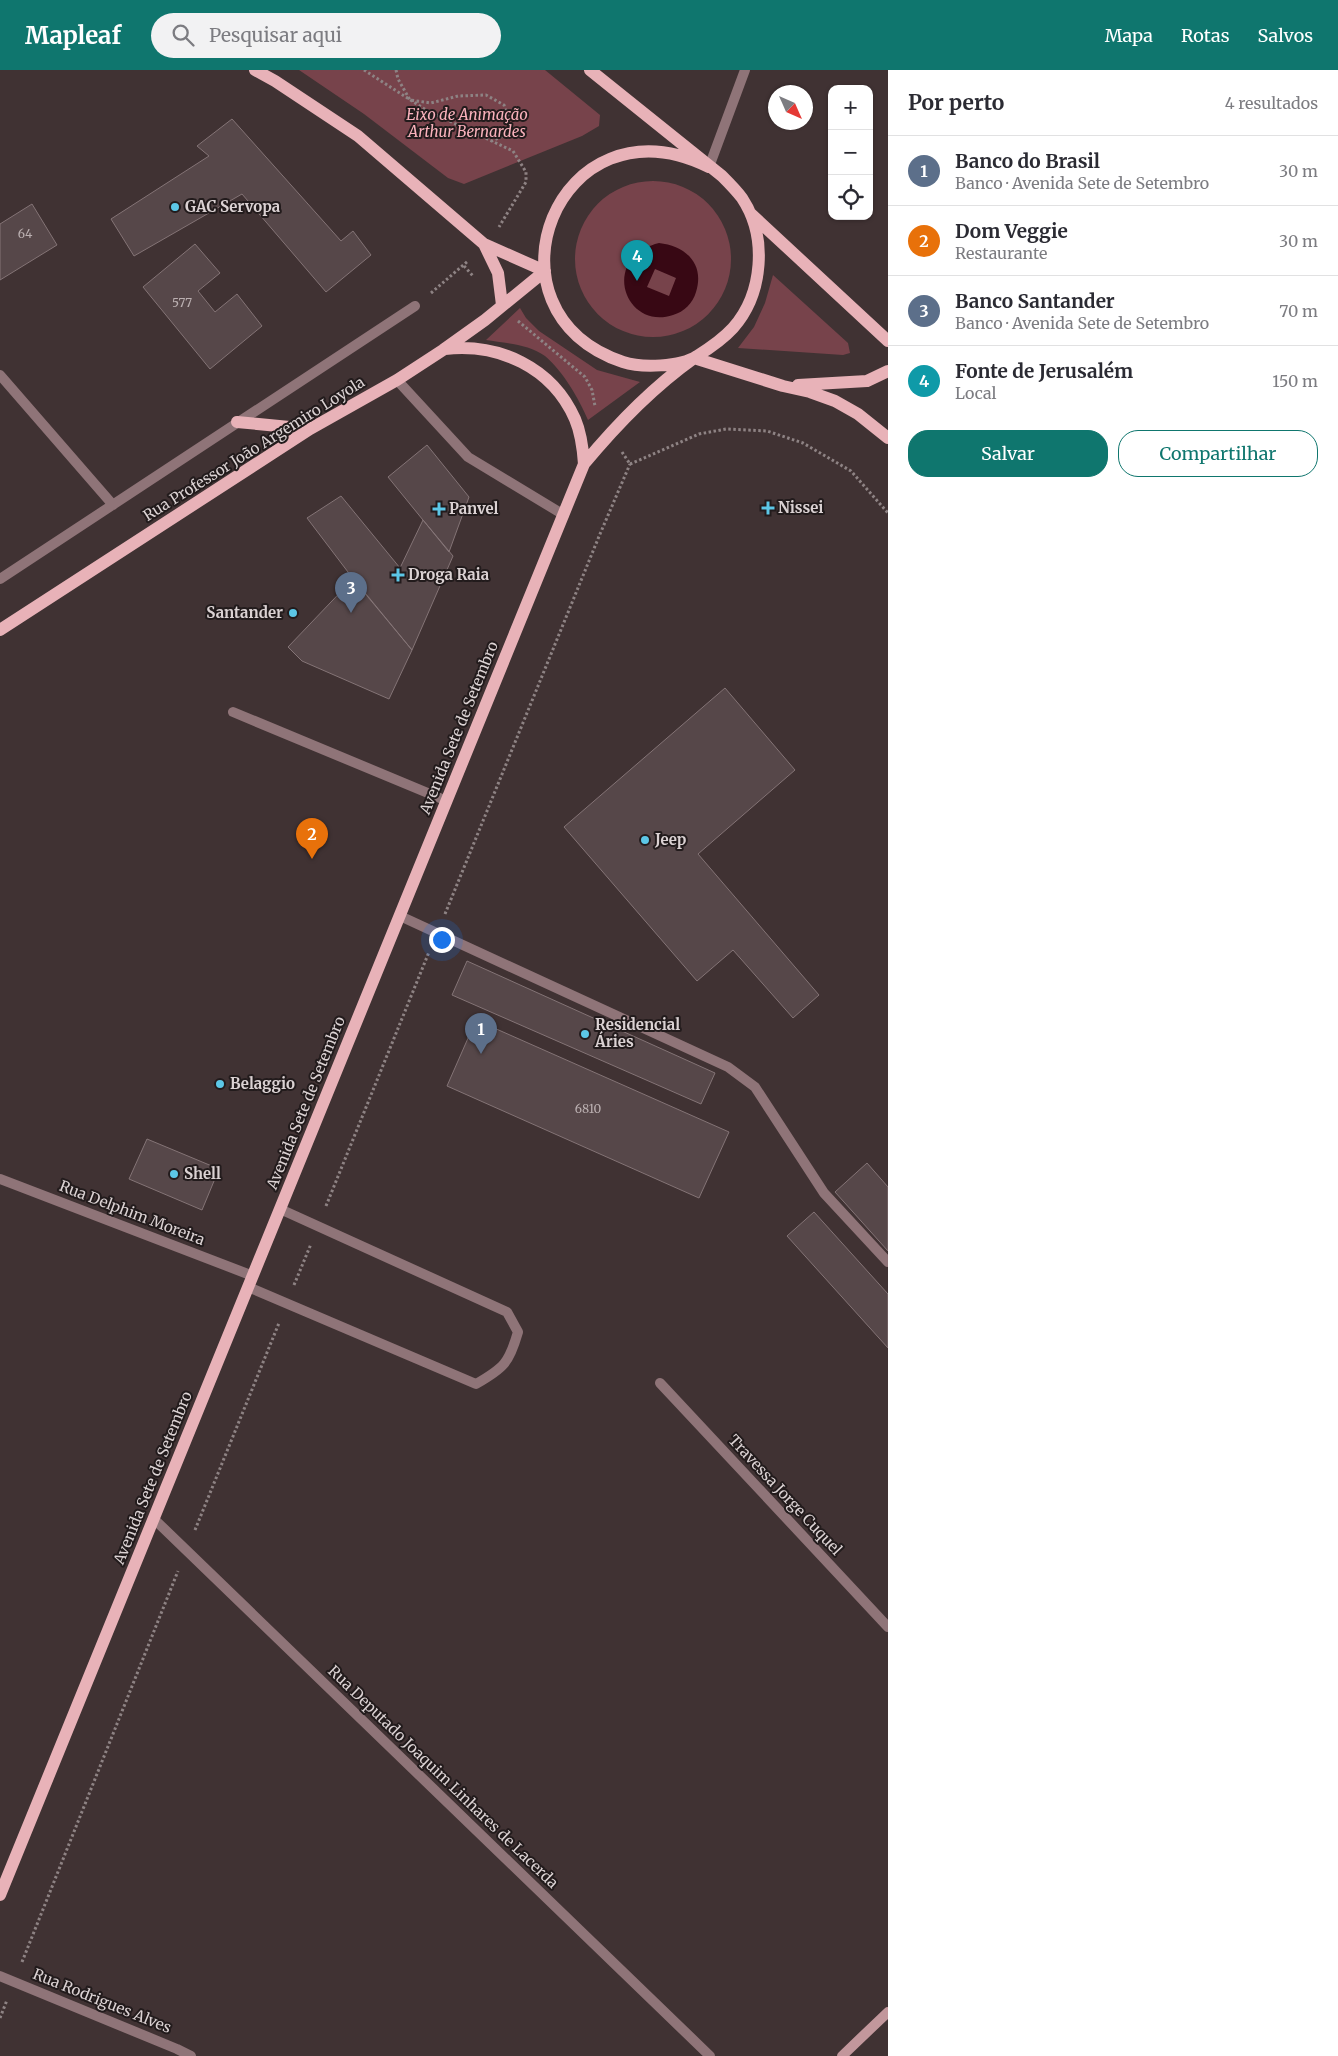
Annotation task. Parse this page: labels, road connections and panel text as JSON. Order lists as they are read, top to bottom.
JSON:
{
  "streets": {
    "main road": ["Rua Professor João Argemiro Loyola", "Avenida Sete de Setembro"],
    "street": [
      "Rua Delphim Moreira",
      "Travessa Jorge Cuquel",
      "Rua Deputado Joaquim Linhares de Lacerda",
      "Rua Rodrigues Alves"
    ]
  },
  "crossings": [
    ["Avenida Sete de Setembro", "Rua Delphim Moreira"],
    ["Avenida Sete de Setembro", "Rua Deputado Joaquim Linhares de Lacerda"]
  ],
  "parks": ["Eixo de Animação Arthur Bernardes"],
  "places": {
    "other": [
      "GAC Servopa",
      "Santander",
      "Jeep",
      "Residencial Áries",
      "Belaggio",
      "Shell"
    ],
    "health": ["Nissei", "Panvel", "Droga Raia"]
  },
  "house_numbers": ["64", "577", "6810"],
  "north": "bottom right",
  "page": {
    "header": "Mapleaf",
    "search": "Pesquisar aqui",
    "nav": ["Mapa", "Rotas", "Salvos"],
    "heading": ["Por perto", "4 resultados"],
    "map_buttons": ["+", "−"],
    "list": [
      {
        "mark": "1",
        "name": "Banco do Brasil",
        "note": "Banco · Avenida Sete de Setembro",
        "value": "30 m"
      },
      {
        "mark": "2",
        "name": "Dom Veggie",
        "note": "Restaurante",
        "value": "30 m"
      },
      {
        "mark": "3",
        "name": "Banco Santander",
        "note": "Banco · Avenida Sete de Setembro",
        "value": "70 m"
      },
      {
        "mark": "4",
        "name": "Fonte de Jerusalém",
        "note": "Local",
        "value": "150 m"
      }
    ],
    "pins": [
      "4",
      "3",
      "2",
      "1"
    ],
    "buttons": ["Salvar", "Compartilhar"]
  }
}
